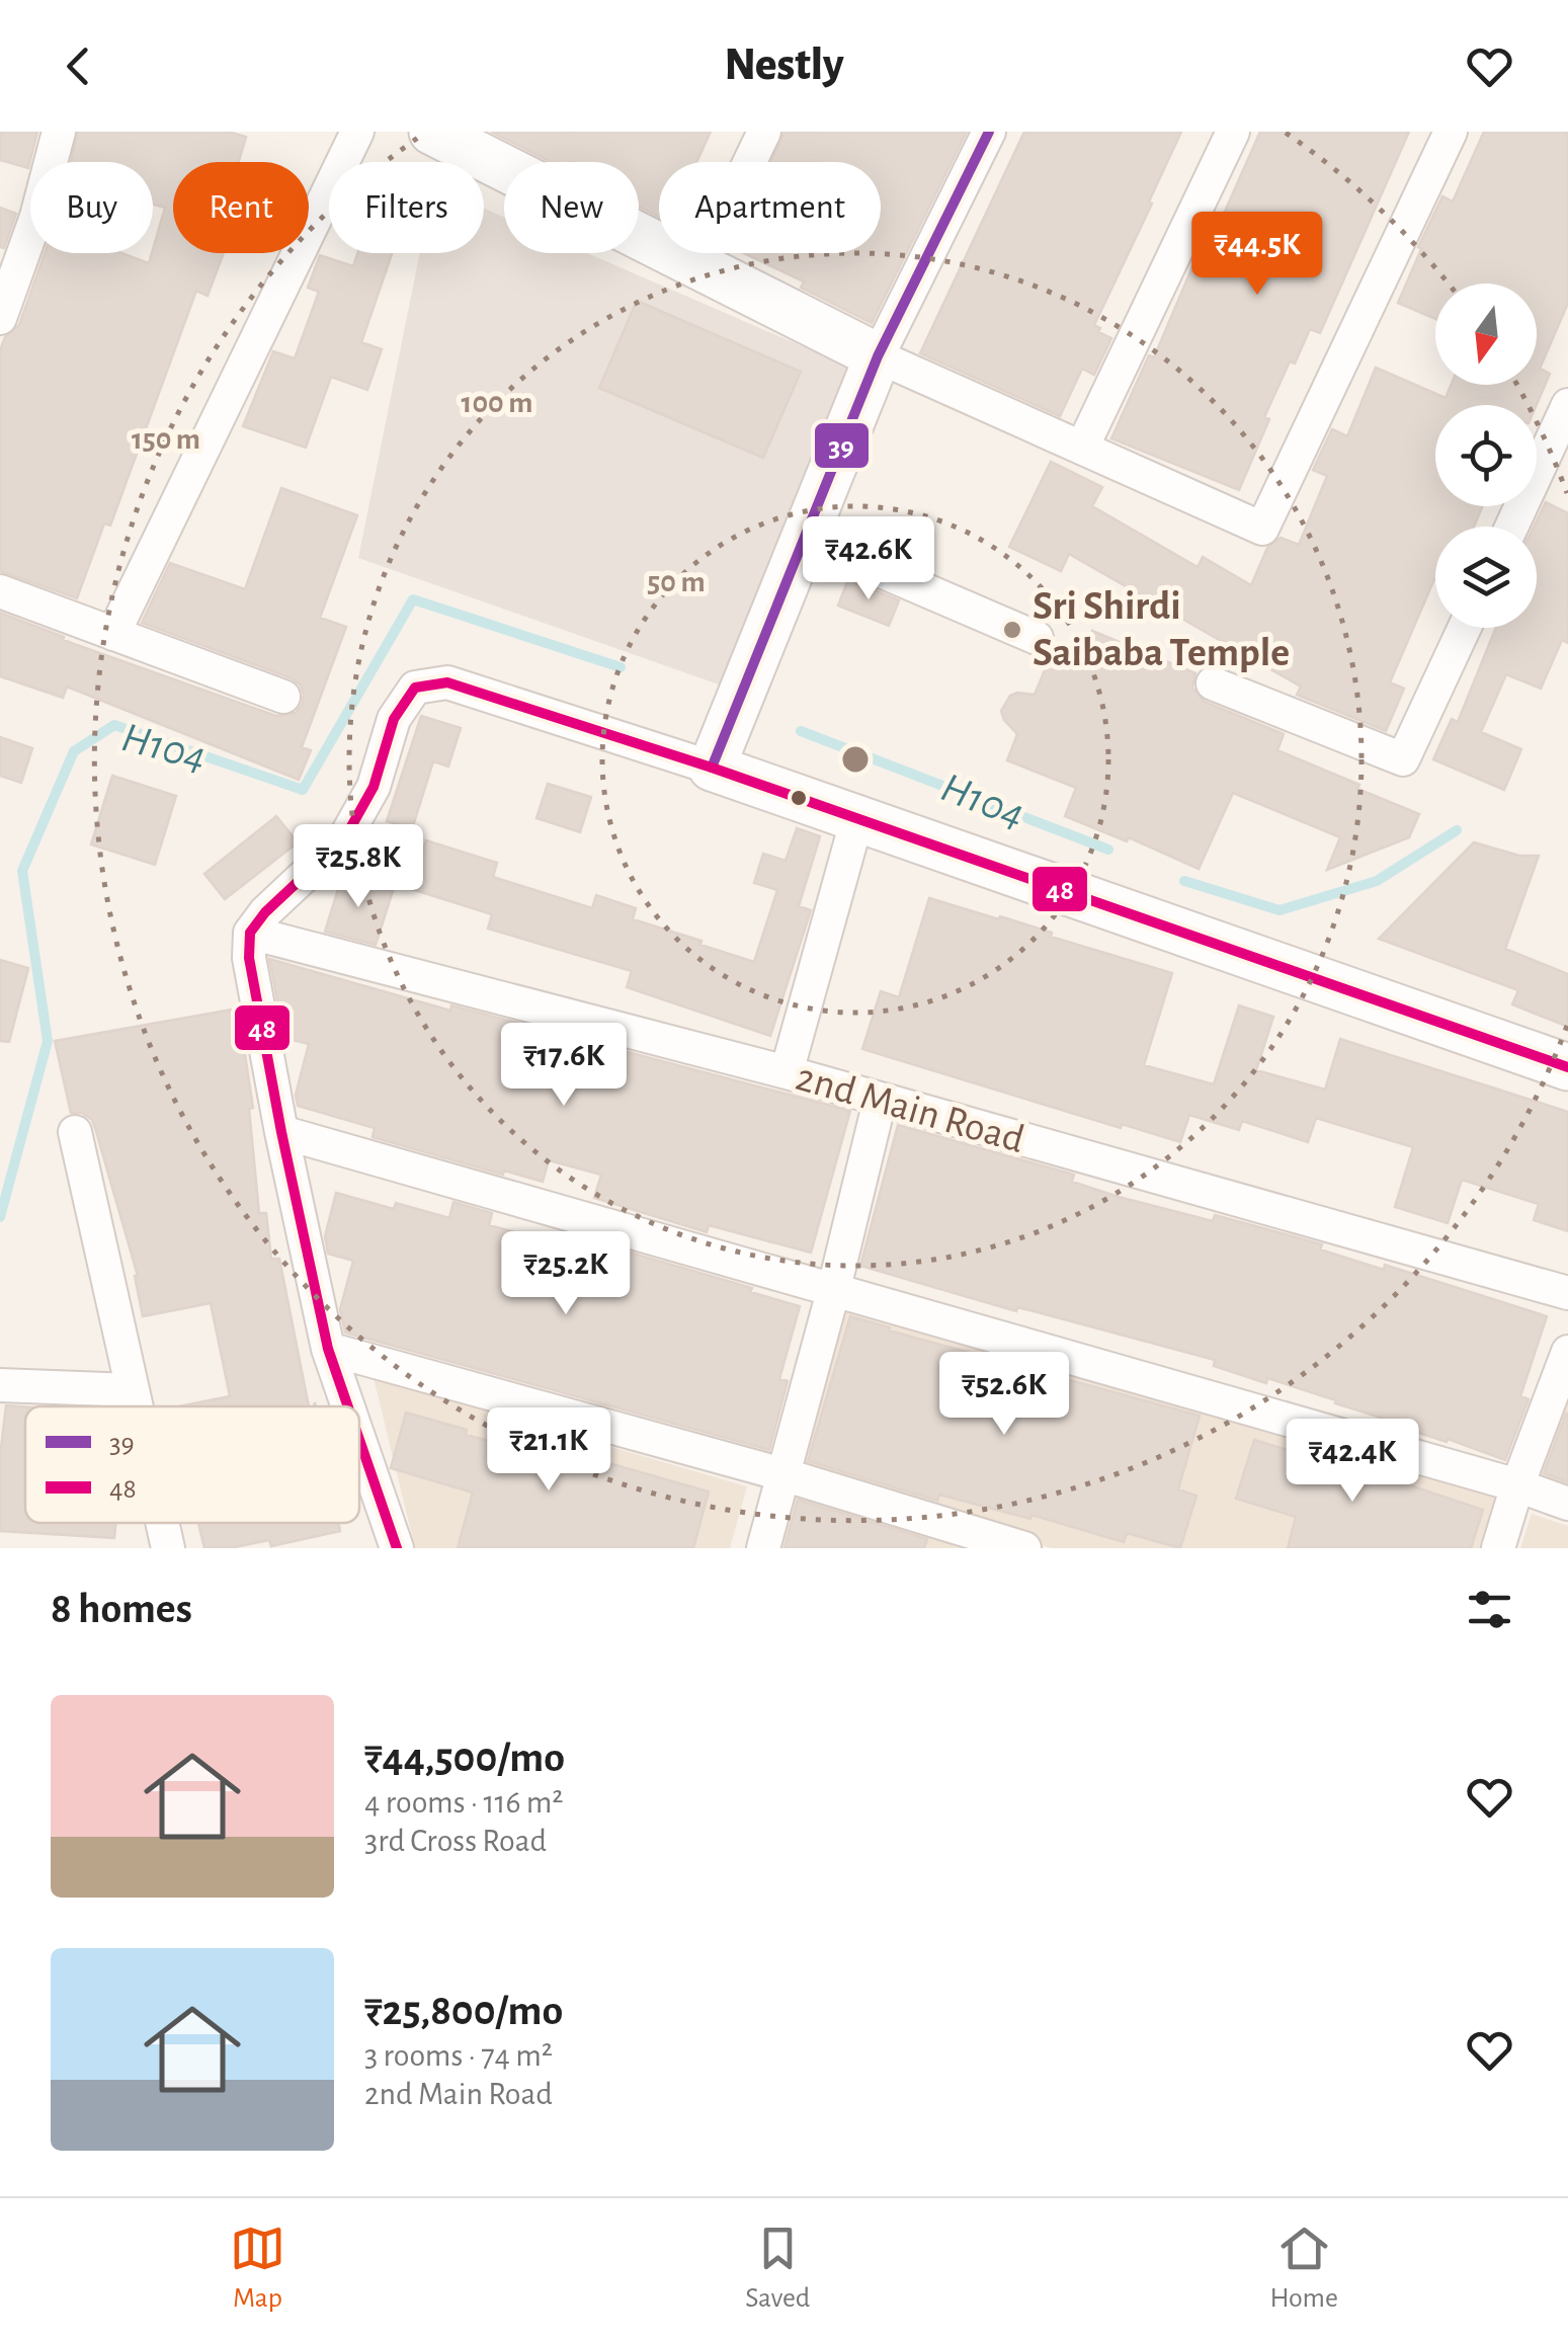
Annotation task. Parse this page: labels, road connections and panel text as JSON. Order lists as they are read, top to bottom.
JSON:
{
  "streets": {
    "street": ["2nd Main Road"]
  },
  "water": ["H104"],
  "places": ["Sri Shirdi Saibaba Temple"],
  "lines": ["transit line 39", "transit line 48"],
  "legend": ["39", "48"],
  "north": "bottom",
  "page": {
    "header": "Nestly",
    "chip": [
      "Buy",
      "Rent",
      "Filters",
      "New",
      "Apartment"
    ],
    "price": [
      "₹44.5K",
      "₹42.6K",
      "₹25.8K",
      "₹17.6K",
      "₹25.2K",
      "₹52.6K",
      "₹21.1K",
      "₹42.4K"
    ],
    "heading": "8 homes",
    "list": [
      {
        "name": "₹44,500/mo",
        "note": "4 rooms · 116 m² · 3rd Cross Road"
      },
      {
        "name": "₹25,800/mo",
        "note": "3 rooms · 74 m² · 2nd Main Road"
      }
    ],
    "tabs": ["Map", "Saved", "Home"]
  },
  "rings": ["100 m", "150 m", "50 m"]
}
